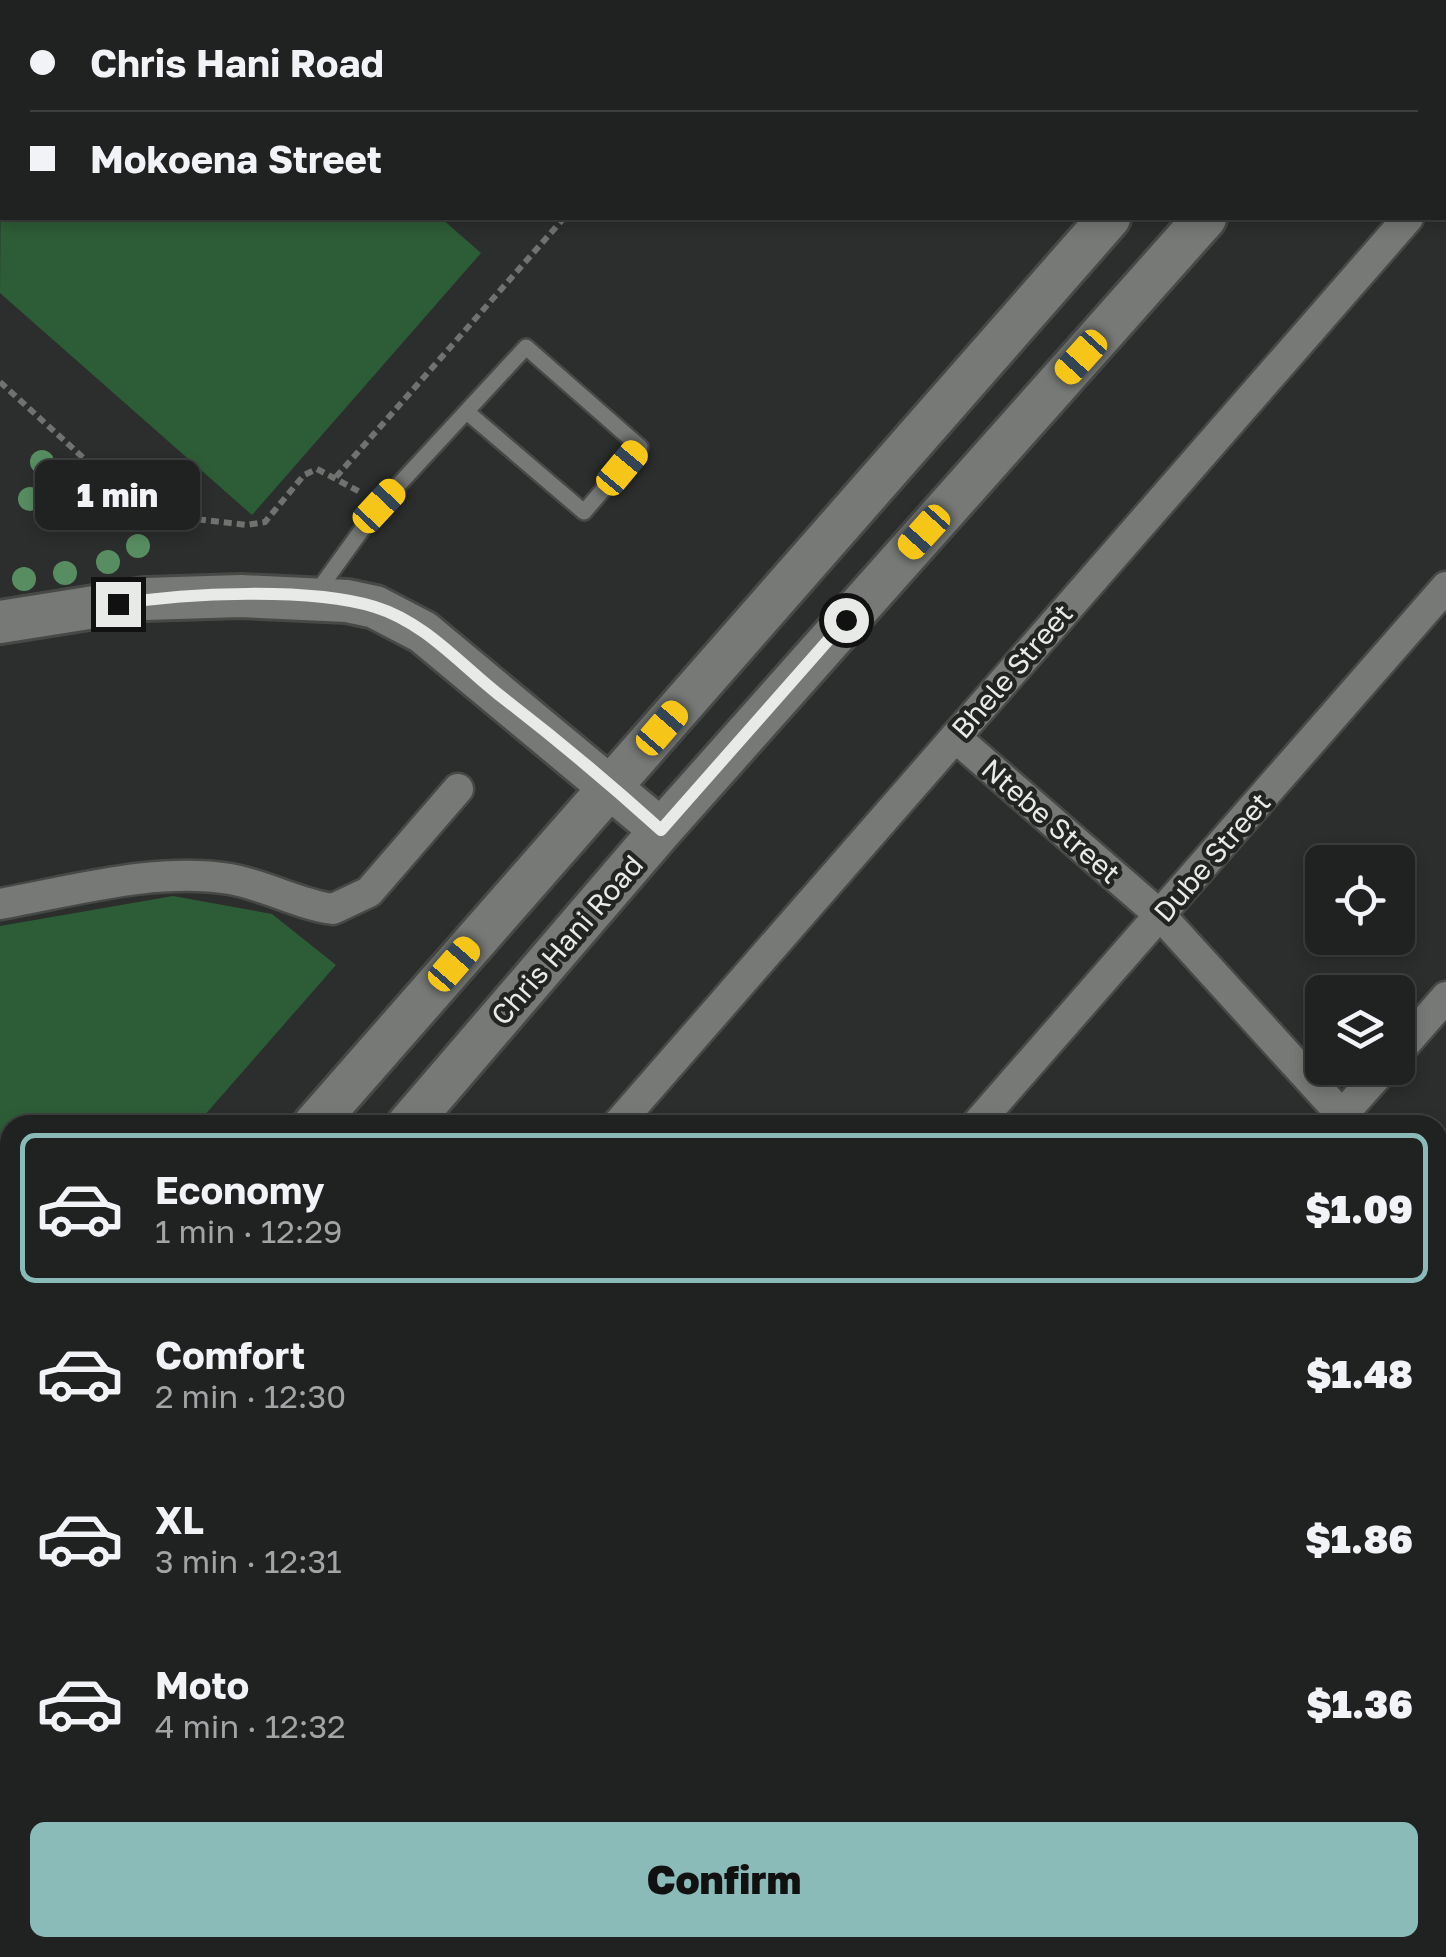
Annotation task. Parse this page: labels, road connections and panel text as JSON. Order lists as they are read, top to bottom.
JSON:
{
  "streets": {
    "main road": ["Chris Hani Road"],
    "street": ["Bhele Street", "Ntebe Street", "Dube Street"]
  },
  "crossings": [
    ["Bhele Street", "Ntebe Street"],
    ["Ntebe Street", "Dube Street"]
  ],
  "page": {
    "banner": ["Chris Hani Road", "Mokoena Street"],
    "bubble": "1 min",
    "list": [
      {
        "name": "Economy",
        "note": "1 min · 12:29",
        "value": "$1.09"
      },
      {
        "name": "Comfort",
        "note": "2 min · 12:30",
        "value": "$1.48"
      },
      {
        "name": "XL",
        "note": "3 min · 12:31",
        "value": "$1.86"
      },
      {
        "name": "Moto",
        "note": "4 min · 12:32",
        "value": "$1.36"
      }
    ],
    "buttons": "Confirm"
  }
}
